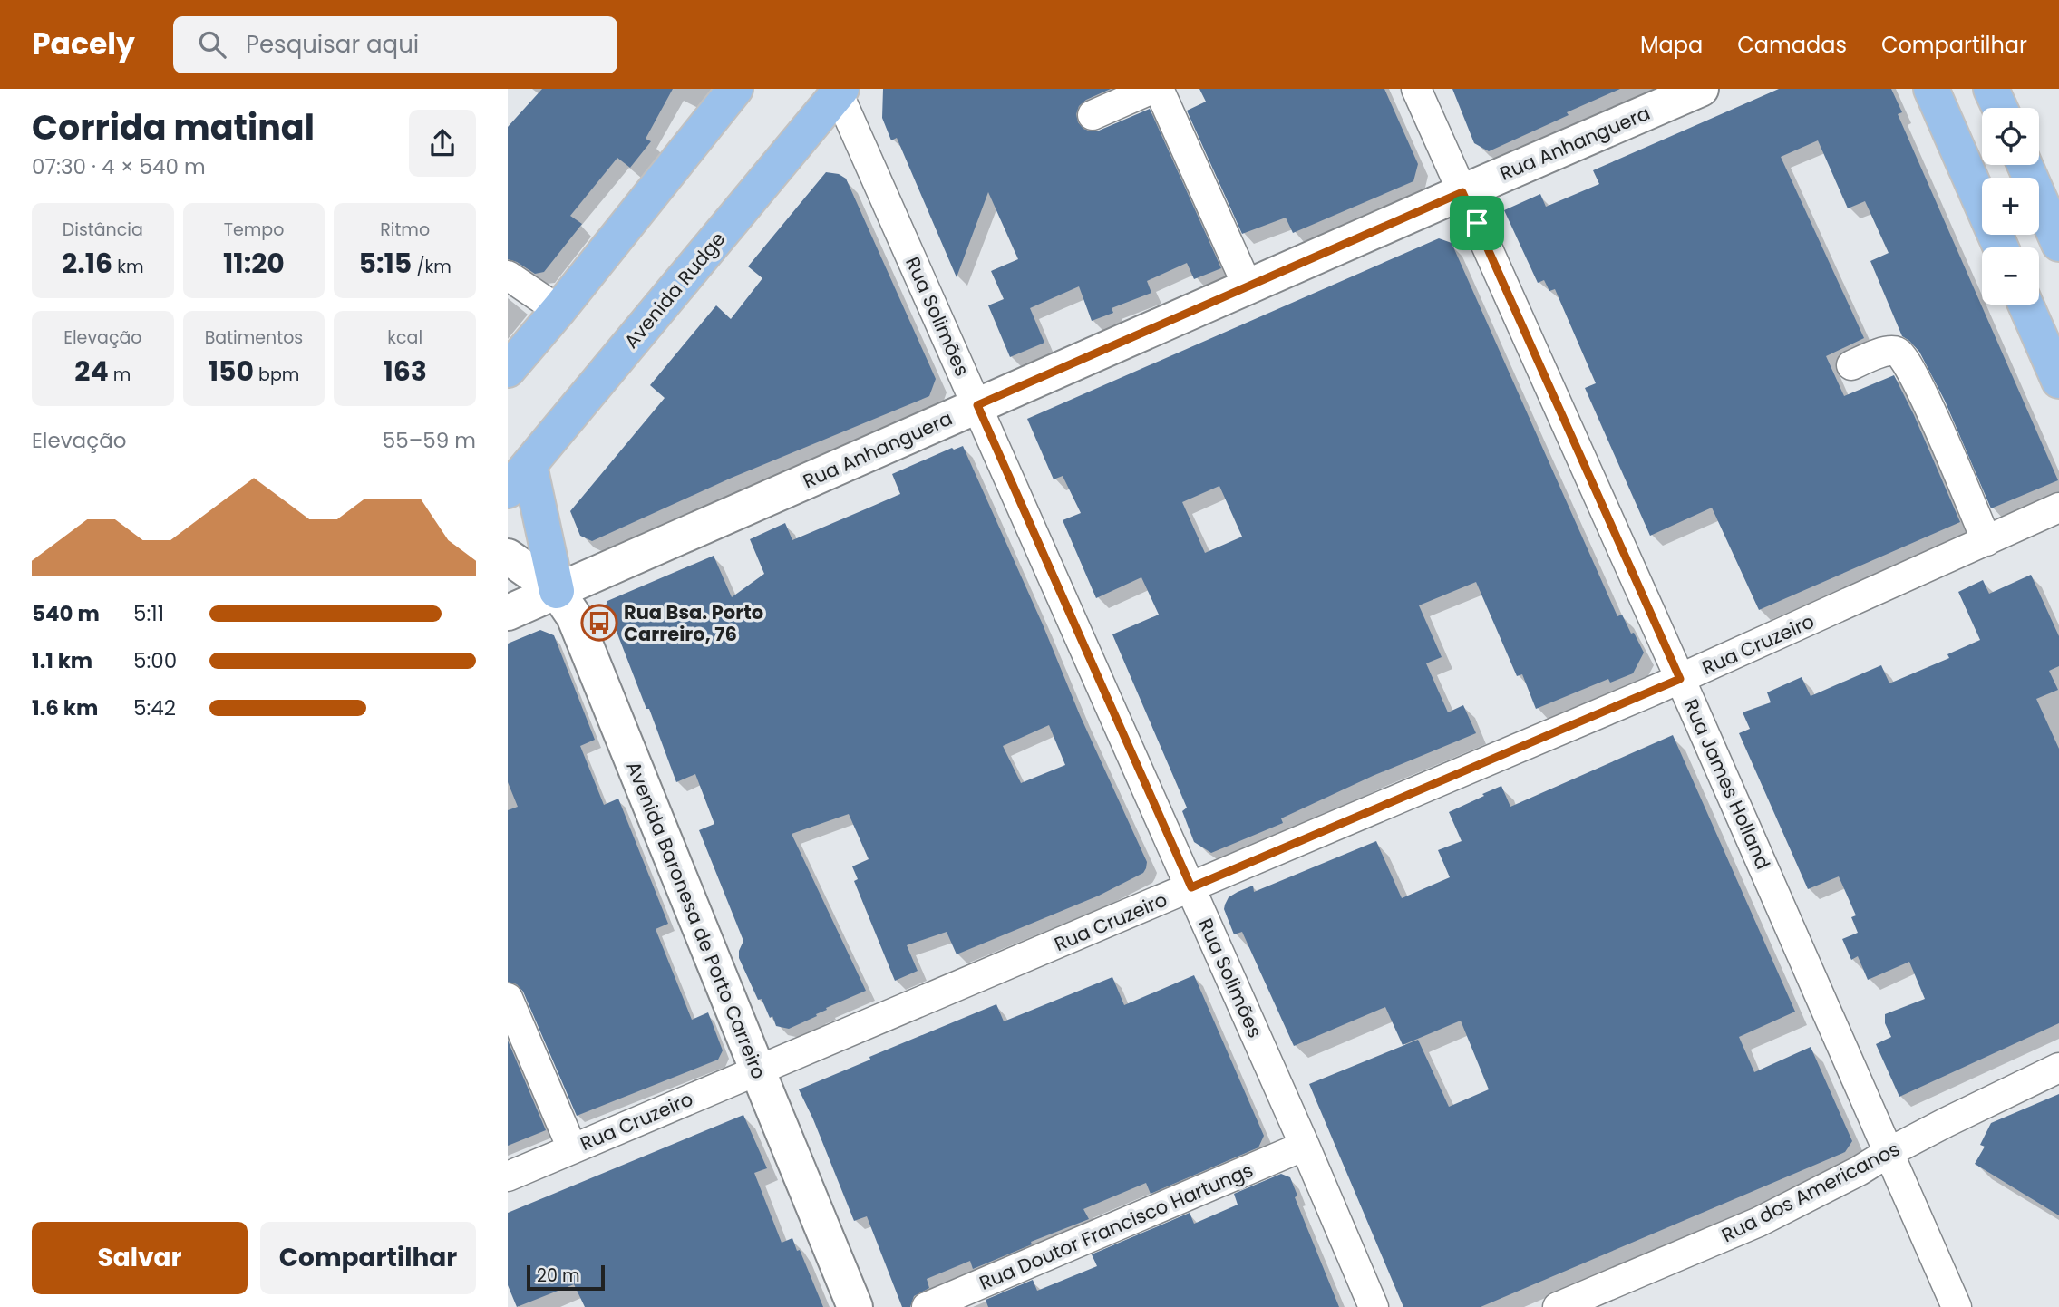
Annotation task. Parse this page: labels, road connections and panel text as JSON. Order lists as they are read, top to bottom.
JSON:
{
  "streets": {
    "main road": ["Avenida Rudge"],
    "street": [
      "Rua Anhanguera",
      "Rua Solimões",
      "Rua Cruzeiro",
      "Rua James Holland",
      "Avenida Baronesa de Porto Carreiro",
      "Rua dos Americanos",
      "Rua Doutor Francisco Hartungs"
    ]
  },
  "crossings": [
    ["Rua Anhanguera", "Rua Solimões"],
    ["Rua Anhanguera", "Rua James Holland"],
    ["Rua Anhanguera", "Avenida Baronesa de Porto Carreiro"],
    ["Avenida Rudge", "Rua Solimões"],
    ["Rua Solimões", "Rua Cruzeiro"],
    ["Rua Solimões", "Rua Doutor Francisco Hartungs"],
    ["Rua Cruzeiro", "Rua James Holland"],
    ["Rua Cruzeiro", "Avenida Baronesa de Porto Carreiro"],
    ["Rua James Holland", "Rua dos Americanos"]
  ],
  "places": {
    "bus stop": ["Rua Bsa. Porto Carreiro, 76"]
  },
  "scale_bar": "20 m",
  "page": {
    "header": "Pacely",
    "search": "Pesquisar aqui",
    "nav": ["Mapa", "Camadas", "Compartilhar"],
    "heading": ["Corrida matinal", "07:30 · 4 × 540 m"],
    "map_buttons": ["+", "−"],
    "stats": [
      ["Distância", "2.16 km"],
      ["Tempo", "11:20"],
      ["Ritmo", "5:15 /km"],
      ["Elevação", "24 m"],
      ["Batimentos", "150 bpm"],
      ["kcal", "163"]
    ],
    "chart": ["Elevação", "55–59 m"],
    "list": [
      {
        "name": "540 m",
        "note": "5:11"
      },
      {
        "name": "1.1 km",
        "note": "5:00"
      },
      {
        "name": "1.6 km",
        "note": "5:42"
      }
    ],
    "buttons": ["Salvar", "Compartilhar"],
    "scale": "20 m"
  }
}
